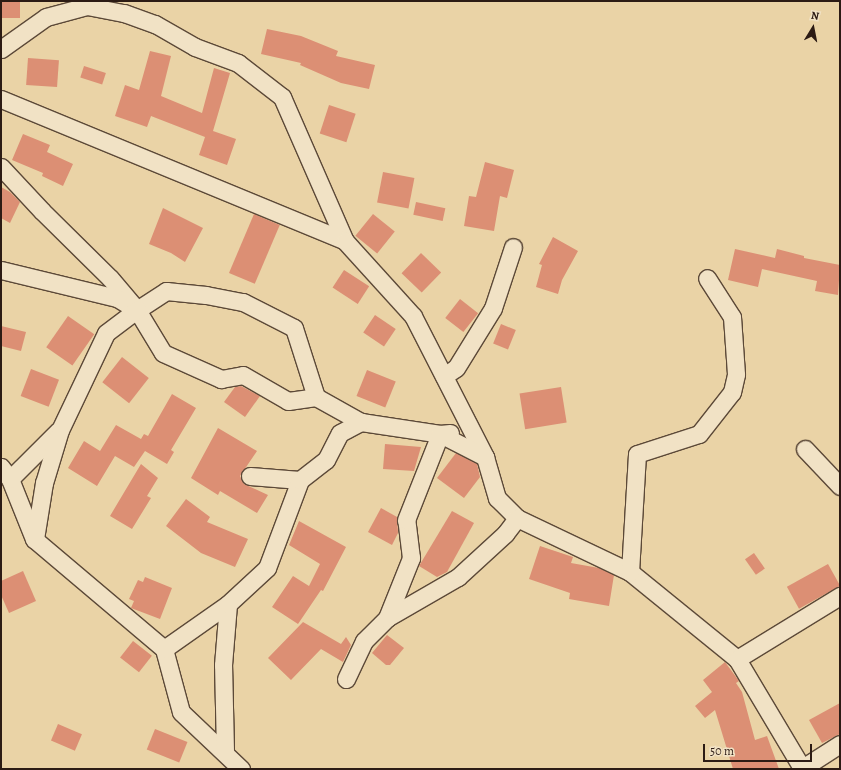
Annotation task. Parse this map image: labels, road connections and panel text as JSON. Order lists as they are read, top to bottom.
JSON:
{
  "scale_bar": "50 m",
  "north": "top"
}
